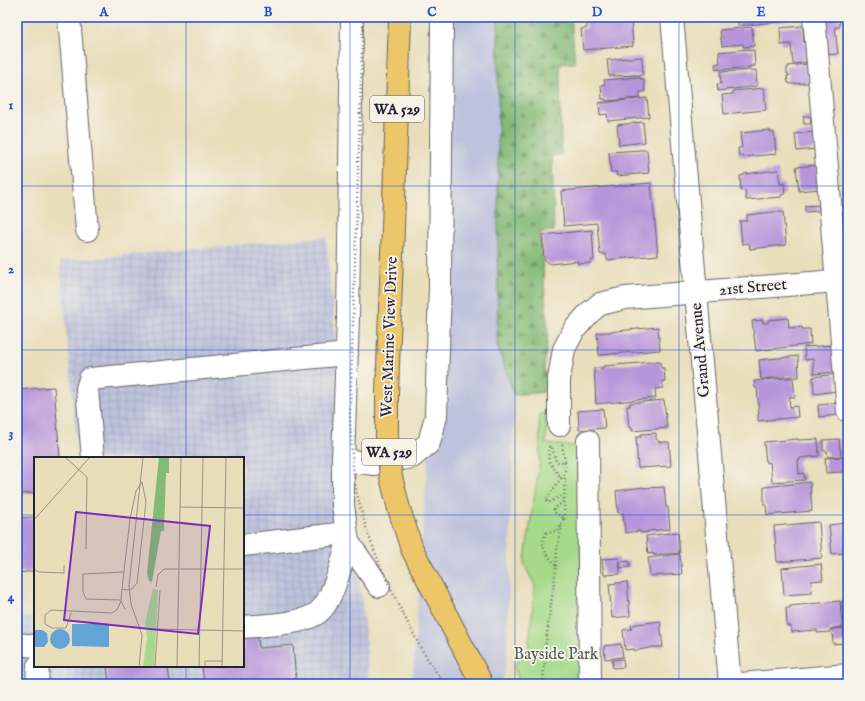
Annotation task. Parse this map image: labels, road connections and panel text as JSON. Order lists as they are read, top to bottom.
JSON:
{
  "streets": {
    "main road": ["WA 529", "West Marine View Drive"],
    "street": ["21st Street", "Grand Avenue"]
  },
  "crossings": [
    ["21st Street", "Grand Avenue"]
  ],
  "parks": ["Bayside Park"],
  "grid": {
    "columns": [
      "A",
      "B",
      "C",
      "D",
      "E"
    ],
    "rows": [
      "1",
      "2",
      "3",
      "4"
    ]
  }
}
